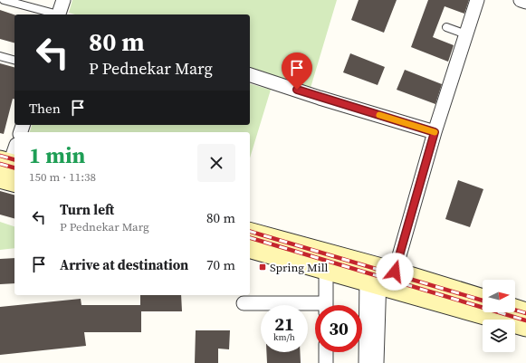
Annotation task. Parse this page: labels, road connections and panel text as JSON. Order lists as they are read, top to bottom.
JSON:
{
  "places": {
    "transit": ["Spring Mill"]
  },
  "north": "right",
  "page": {
    "turn": ["80 m", "P Pednekar Marg"],
    "then": "Then",
    "heading": ["1 min", "150 m · 11:38"],
    "list": [
      {
        "name": "Turn left",
        "note": "P Pednekar Marg",
        "value": "80 m"
      },
      {
        "name": "Arrive at destination",
        "value": "70 m"
      }
    ],
    "speed": "21 km/h",
    "limit": "30"
  }
}
